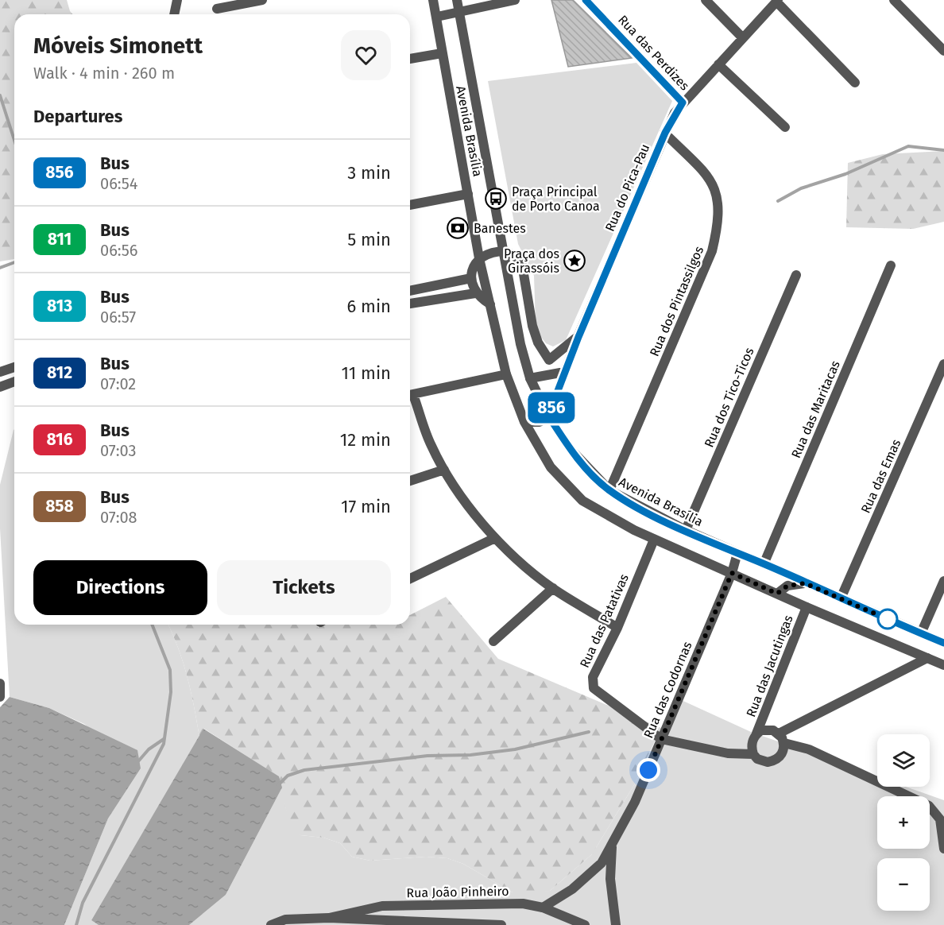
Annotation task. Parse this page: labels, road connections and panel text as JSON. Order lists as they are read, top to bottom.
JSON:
{
  "streets": {
    "street": [
      "Rua das Perdizes",
      "Avenida Brasília",
      "Rua do Pica-Pau",
      "Rua dos Pintassilgos",
      "Rua dos Tico-Ticos",
      "Rua das Maritacas",
      "Rua das Emas",
      "Rua das Patativas",
      "Rua das Jacutingas",
      "Rua das Codornas",
      "Rua João Pinheiro"
    ]
  },
  "crossings": [
    ["Rua das Perdizes", "Rua do Pica-Pau"],
    ["Avenida Brasília", "Rua do Pica-Pau"],
    ["Avenida Brasília", "Rua dos Pintassilgos"],
    ["Avenida Brasília", "Rua dos Tico-Ticos"],
    ["Avenida Brasília", "Rua das Maritacas"],
    ["Avenida Brasília", "Rua das Emas"],
    ["Avenida Brasília", "Rua das Patativas"],
    ["Avenida Brasília", "Rua das Jacutingas"],
    ["Avenida Brasília", "Rua das Codornas"],
    ["Rua do Pica-Pau", "Rua dos Pintassilgos"],
    ["Rua das Patativas", "Rua das Codornas"],
    ["Rua das Codornas", "Rua João Pinheiro"]
  ],
  "places": {
    "bus stop": ["Praça Principal de Porto Canoa"],
    "bank": ["Banestes"],
    "place": ["Praça dos Girassóis"]
  },
  "lines": ["bus line 856"],
  "page": {
    "on_map": "856",
    "heading": [
      ["Móveis Simonett", "Walk · 4 min · 260 m"],
      "Departures"
    ],
    "list": [
      {
        "mark": "856",
        "name": "Bus",
        "note": "06:54",
        "value": "3 min"
      },
      {
        "mark": "811",
        "name": "Bus",
        "note": "06:56",
        "value": "5 min"
      },
      {
        "mark": "813",
        "name": "Bus",
        "note": "06:57",
        "value": "6 min"
      },
      {
        "mark": "812",
        "name": "Bus",
        "note": "07:02",
        "value": "11 min"
      },
      {
        "mark": "816",
        "name": "Bus",
        "note": "07:03",
        "value": "12 min"
      },
      {
        "mark": "858",
        "name": "Bus",
        "note": "07:08",
        "value": "17 min"
      }
    ],
    "buttons": ["Directions", "Tickets"],
    "map_buttons": ["+", "−"]
  }
}
